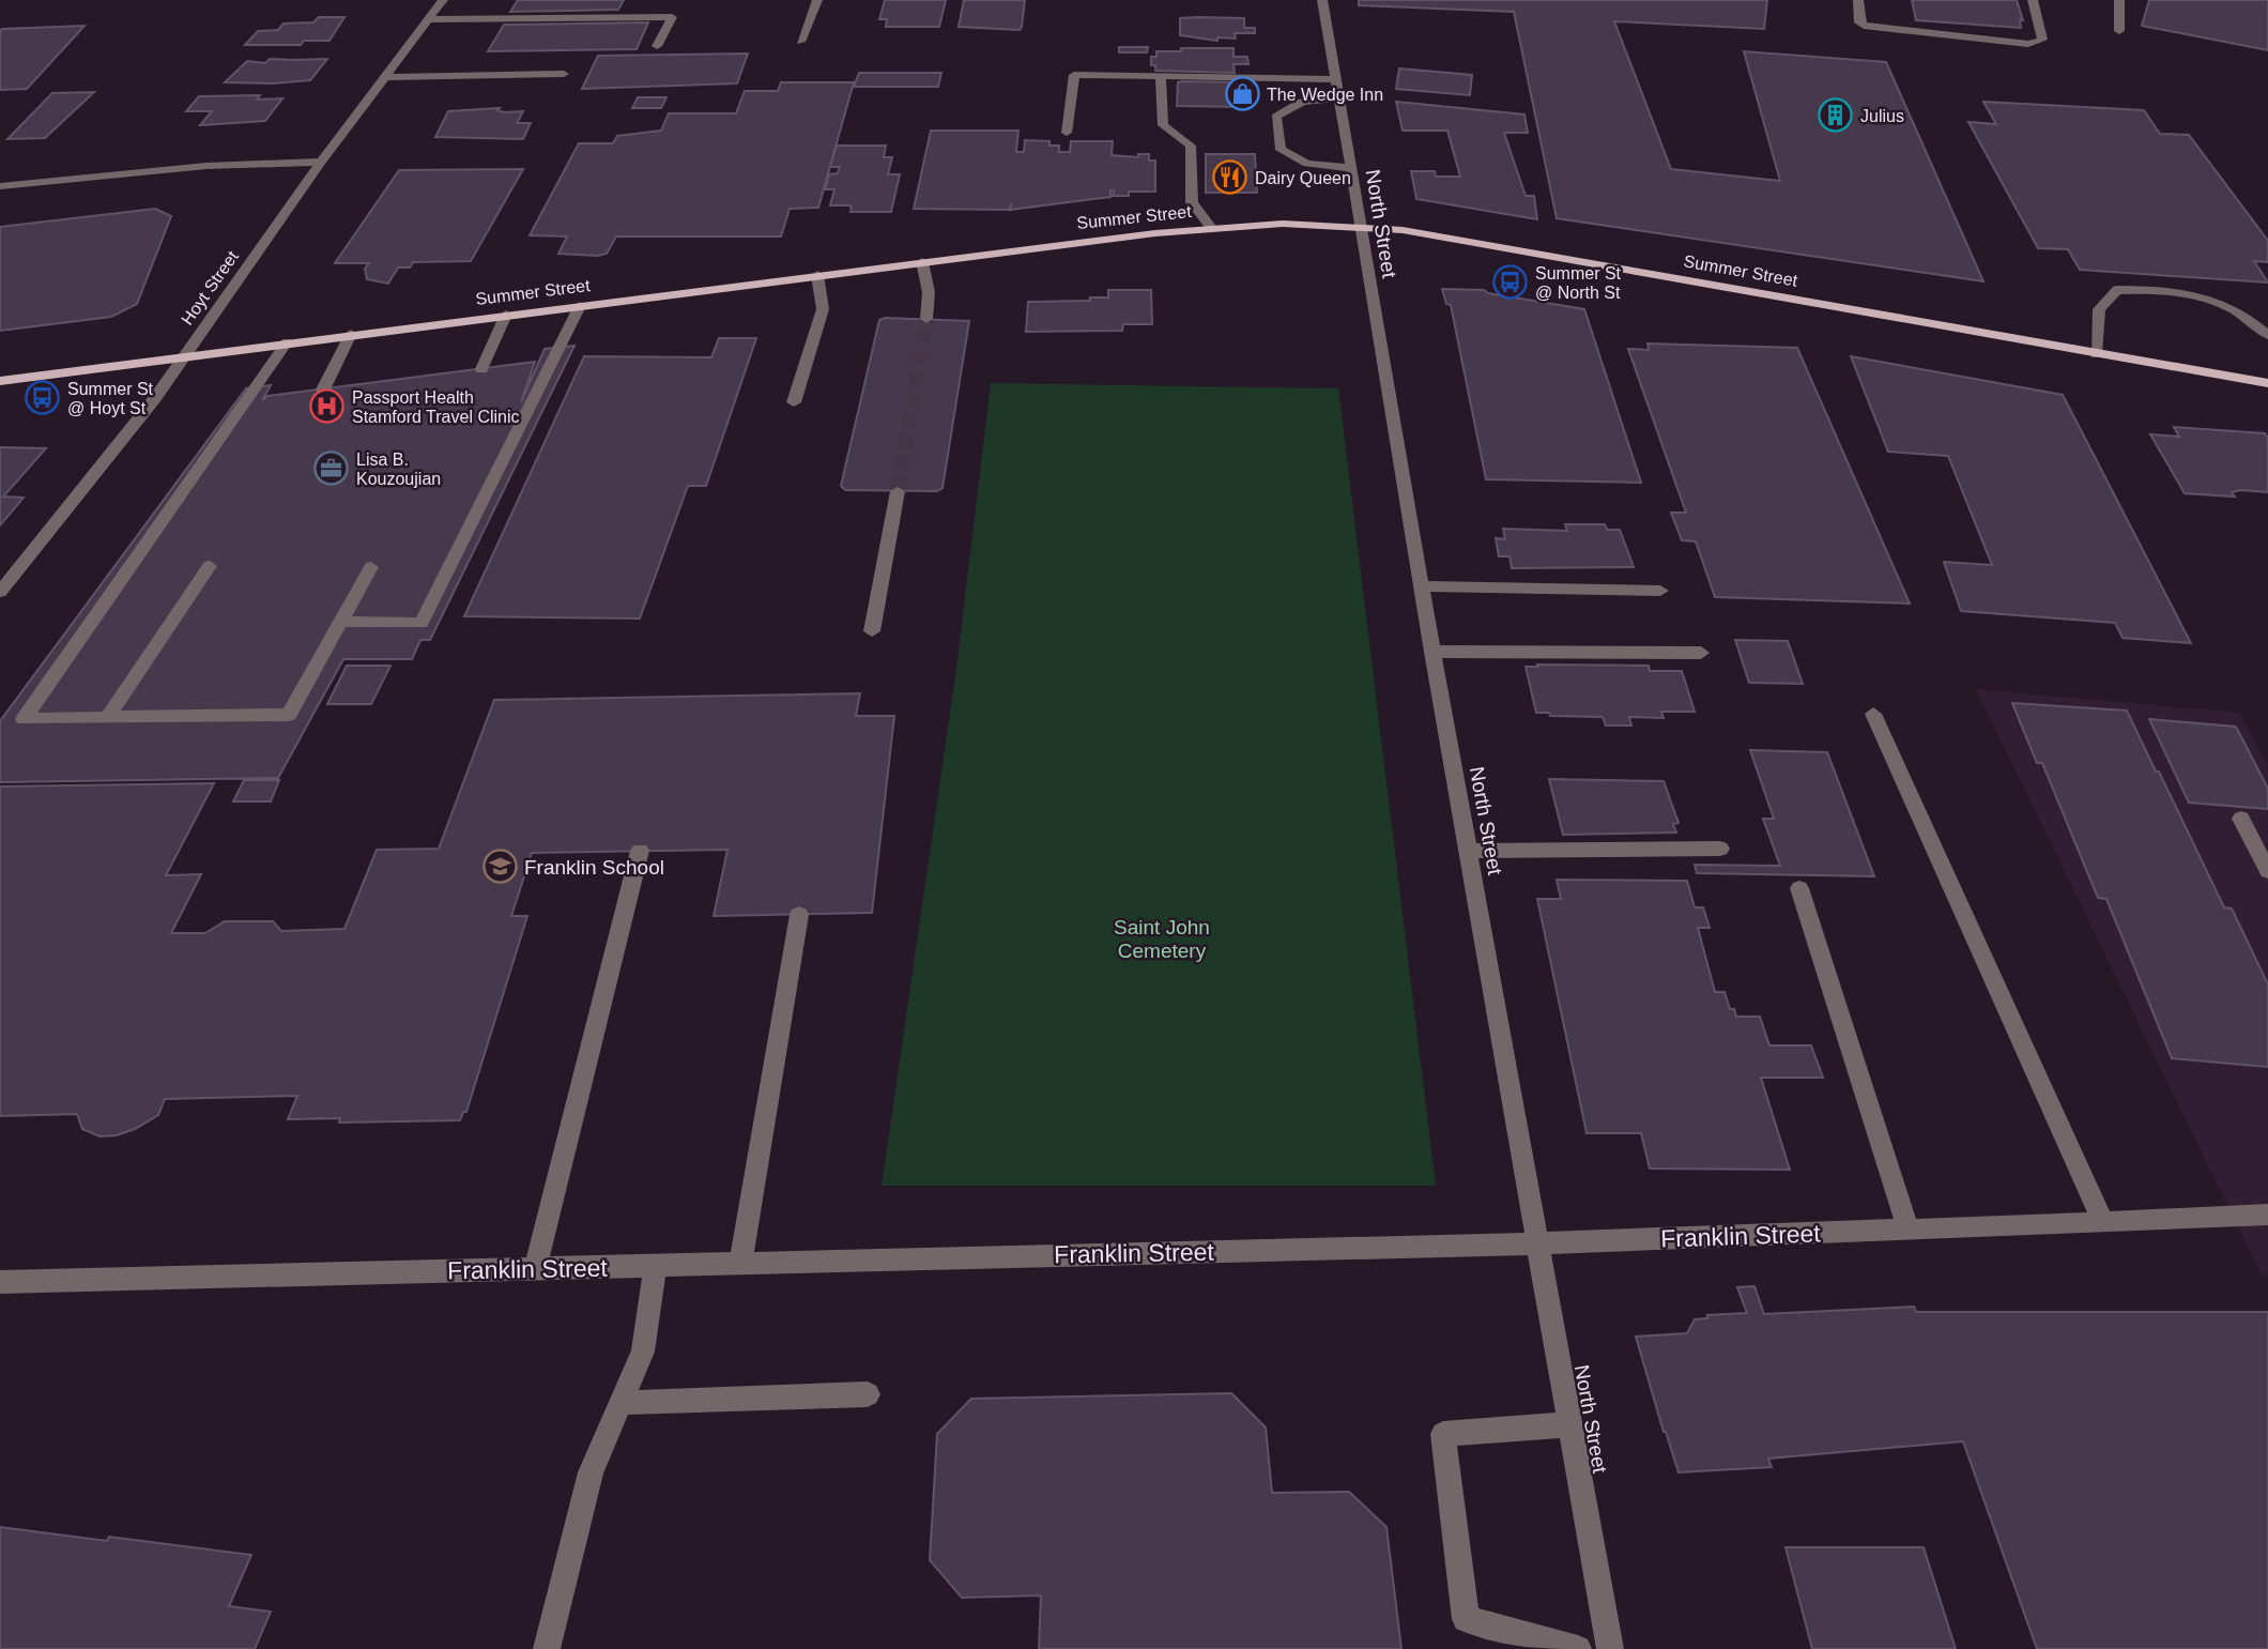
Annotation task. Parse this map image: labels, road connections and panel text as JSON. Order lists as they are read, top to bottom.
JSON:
{
  "streets": {
    "main road": ["Summer Street"],
    "street": ["North Street", "Hoyt Street", "Franklin Street"]
  },
  "crossings": [
    ["Summer Street", "North Street"],
    ["Summer Street", "Hoyt Street"],
    ["North Street", "Franklin Street"]
  ],
  "parks": ["Saint John Cemetery"],
  "places": {
    "shop": ["The Wedge Inn"],
    "building": ["Julius"],
    "restaurant": ["Dairy Queen"],
    "bus stop": ["Summer St @ North St", "Summer St @ Hoyt St"],
    "hospital": ["Passport Health Stamford Travel Clinic"],
    "office": ["Lisa B. Kouzoujian"],
    "school or university": ["Franklin School"]
  }
}
